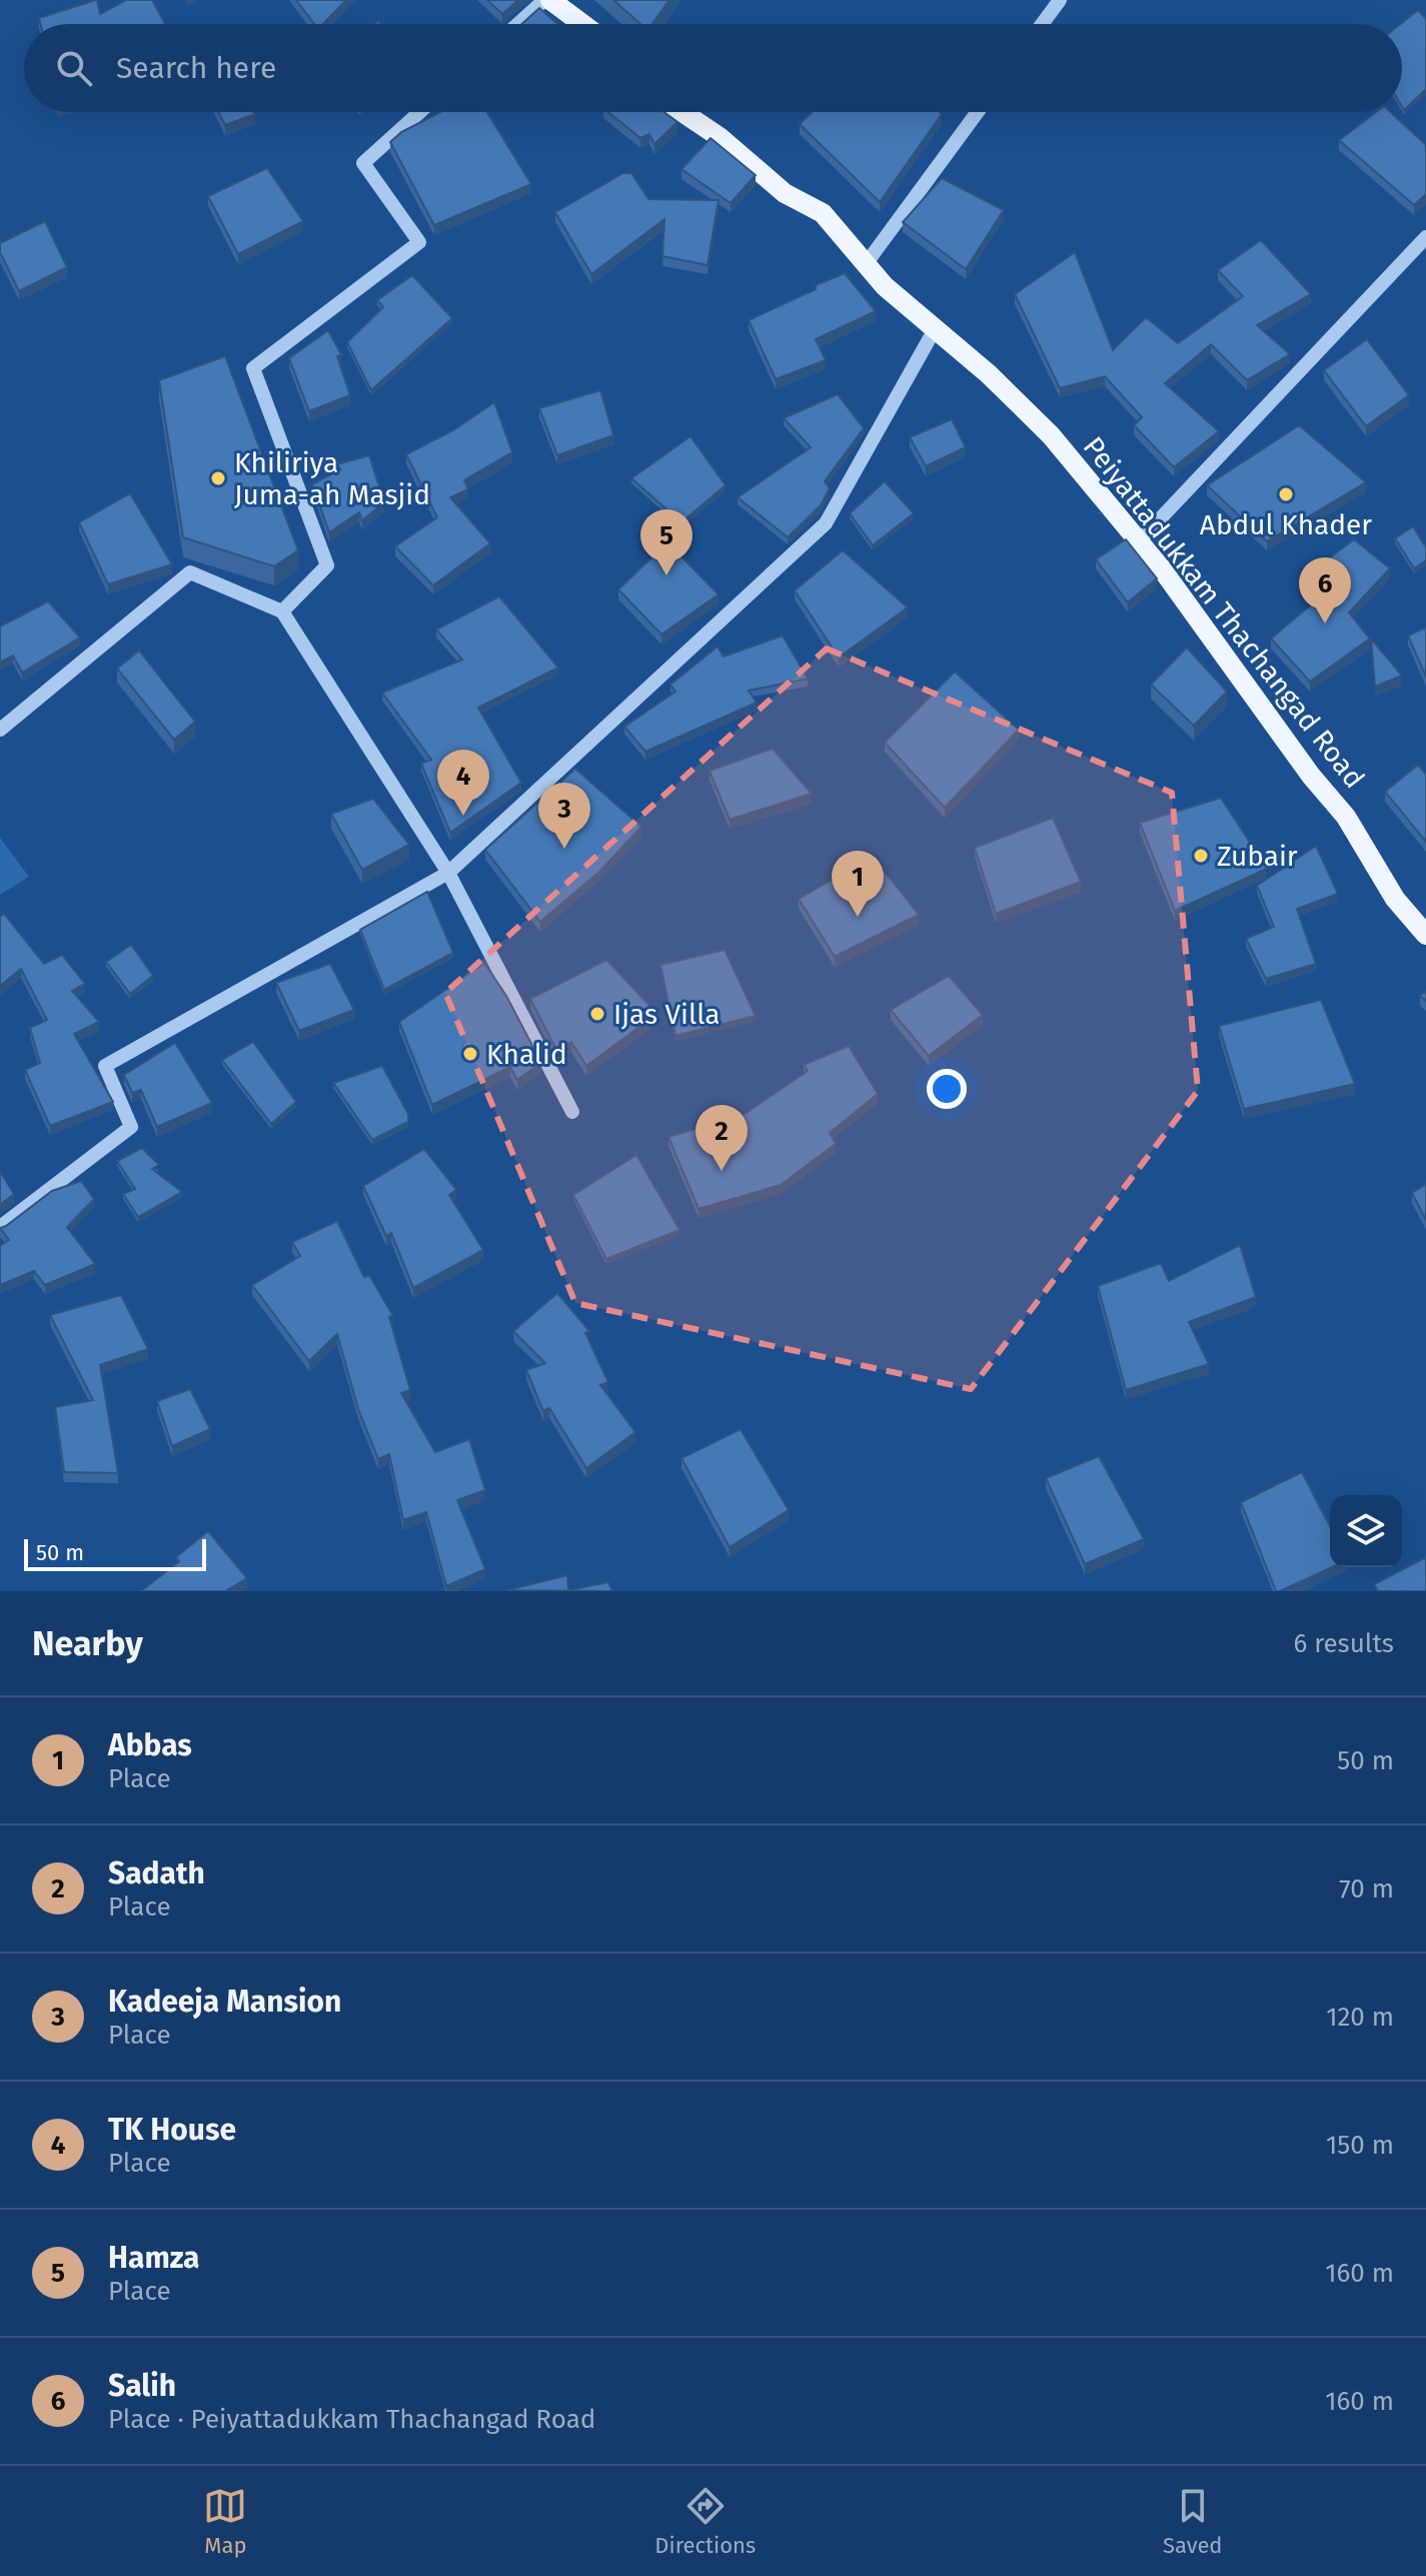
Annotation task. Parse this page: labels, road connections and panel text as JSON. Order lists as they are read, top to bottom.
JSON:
{
  "streets": {
    "main road": ["Peiyattadukkam Thachangad Road"]
  },
  "places": [
    "Khiliriya Juma-ah Masjid",
    "Abdul Khader",
    "Zubair",
    "Ijas Villa",
    "Khalid"
  ],
  "scale_bar": "50 m",
  "page": {
    "search": "Search here",
    "pins": [
      "5",
      "6",
      "4",
      "3",
      "1",
      "2"
    ],
    "scale": "50 m",
    "heading": ["Nearby", "6 results"],
    "list": [
      {
        "mark": "1",
        "name": "Abbas",
        "note": "Place",
        "value": "50 m"
      },
      {
        "mark": "2",
        "name": "Sadath",
        "note": "Place",
        "value": "70 m"
      },
      {
        "mark": "3",
        "name": "Kadeeja Mansion",
        "note": "Place",
        "value": "120 m"
      },
      {
        "mark": "4",
        "name": "TK House",
        "note": "Place",
        "value": "150 m"
      },
      {
        "mark": "5",
        "name": "Hamza",
        "note": "Place",
        "value": "160 m"
      },
      {
        "mark": "6",
        "name": "Salih",
        "note": "Place · Peiyattadukkam Thachangad Road",
        "value": "160 m"
      }
    ],
    "nav": ["Map", "Directions", "Saved"]
  }
}
